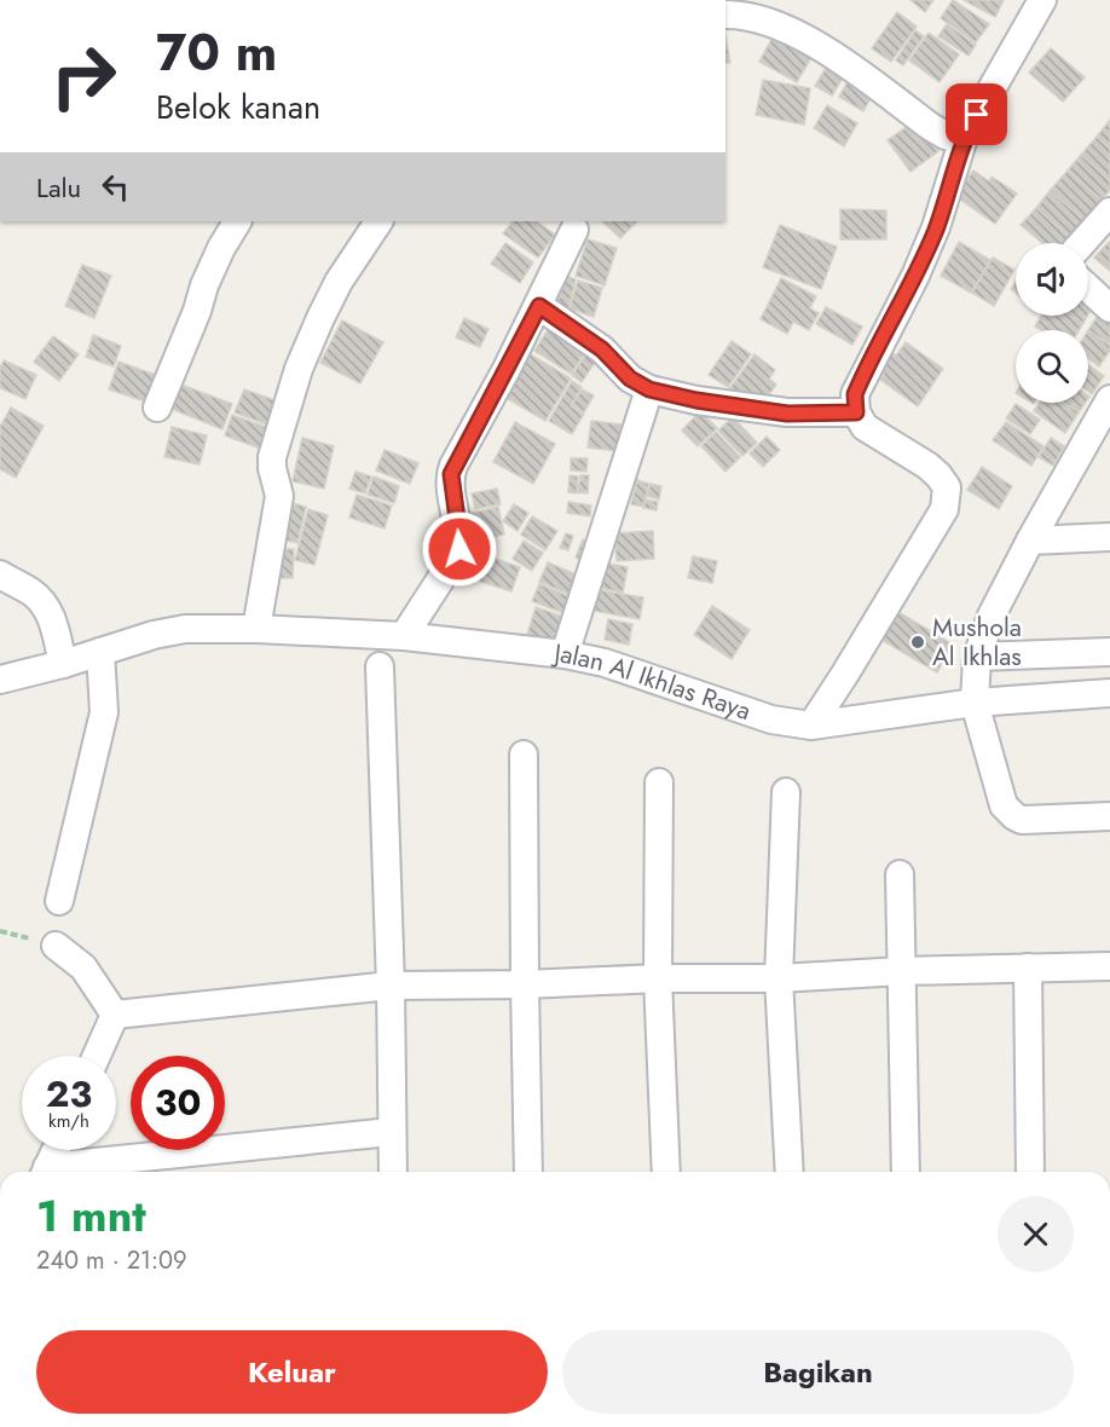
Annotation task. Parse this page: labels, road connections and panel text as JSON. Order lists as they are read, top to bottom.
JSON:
{
  "streets": {
    "street": ["Jalan Al Ikhlas Raya"]
  },
  "places": ["Mushola Al Ikhlas"],
  "page": {
    "turn": ["70 m", "Belok kanan"],
    "then": "Lalu",
    "speed": "23 km/h",
    "limit": "30",
    "heading": ["1 mnt", "240 m · 21:09"],
    "buttons": ["Keluar", "Bagikan"]
  }
}
